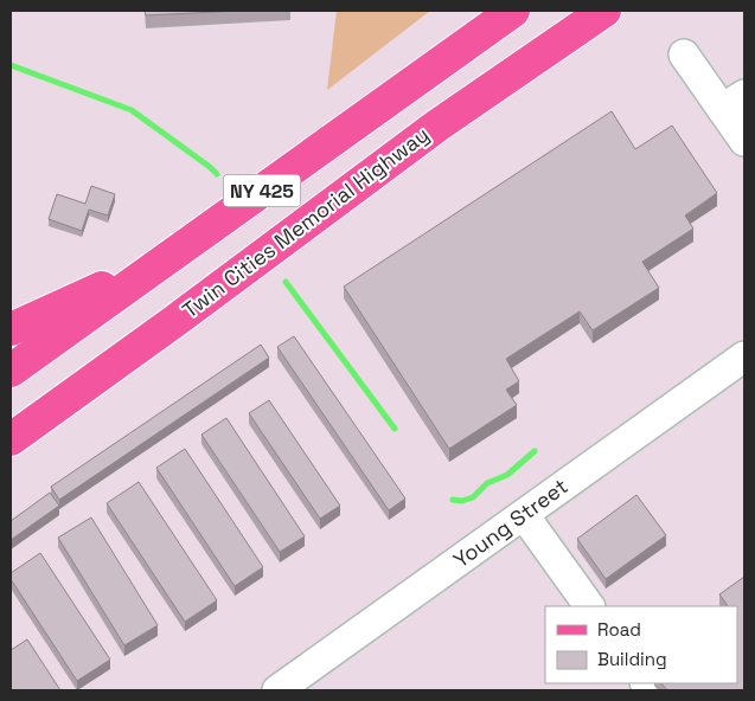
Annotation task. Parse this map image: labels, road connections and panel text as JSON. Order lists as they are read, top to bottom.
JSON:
{
  "streets": {
    "main road": ["NY 425", "Twin Cities Memorial Highway"],
    "street": ["Young Street"]
  },
  "legend": ["Road", "Building"]
}
